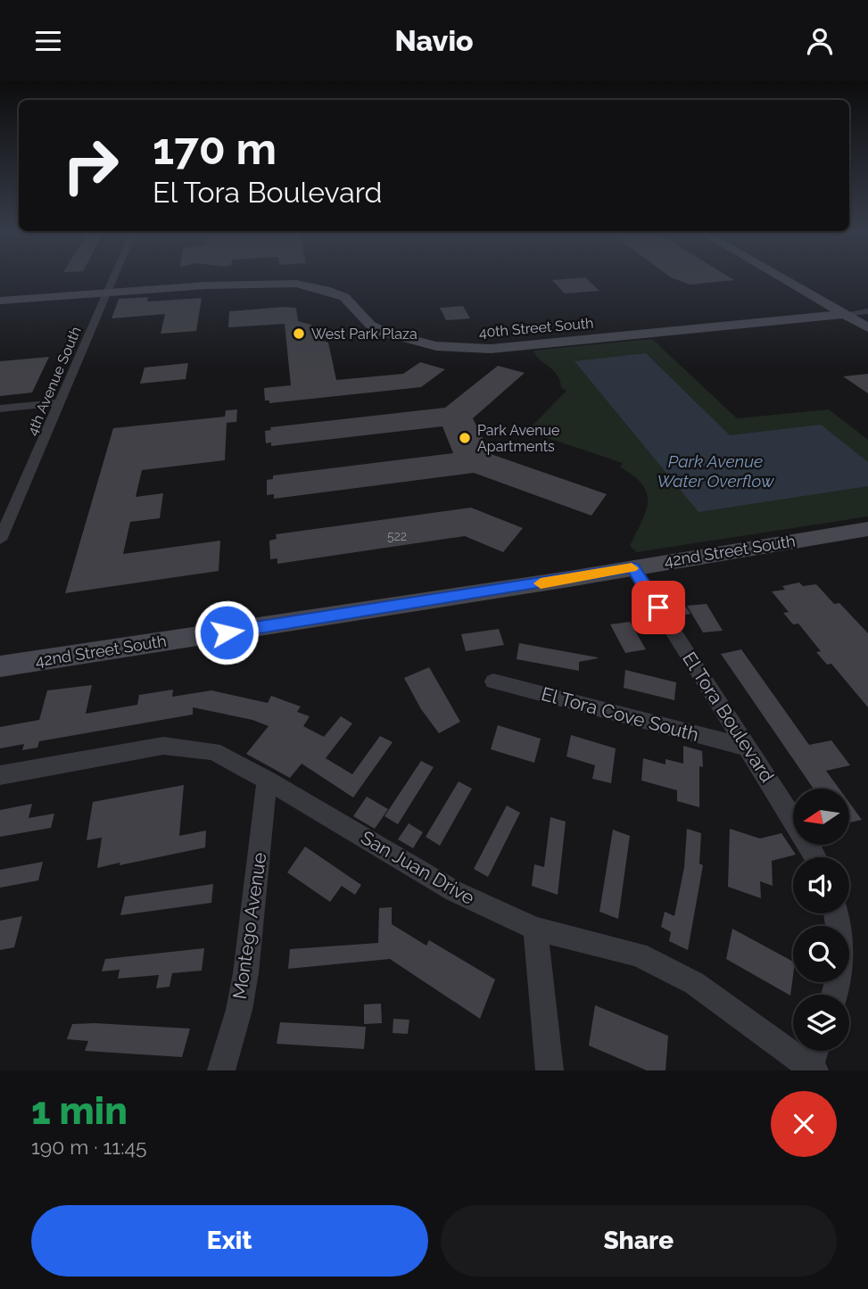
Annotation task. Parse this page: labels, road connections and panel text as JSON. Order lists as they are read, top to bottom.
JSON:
{
  "streets": {
    "street": [
      "40th Street South",
      "4th Avenue South",
      "42nd Street South",
      "El Tora Cove South",
      "El Tora Boulevard",
      "San Juan Drive",
      "Montego Avenue"
    ]
  },
  "crossings": [
    ["40th Street South", "4th Avenue South"],
    ["42nd Street South", "El Tora Boulevard"],
    ["El Tora Cove South", "El Tora Boulevard"],
    ["San Juan Drive", "Montego Avenue"]
  ],
  "water": ["Park Avenue Water Overflow"],
  "places": ["West Park Plaza", "Park Avenue Apartments"],
  "house_numbers": ["522"],
  "north": "left",
  "page": {
    "header": "Navio",
    "turn": ["170 m", "El Tora Boulevard"],
    "heading": ["1 min", "190 m · 11:45"],
    "buttons": ["Exit", "Share"]
  }
}
